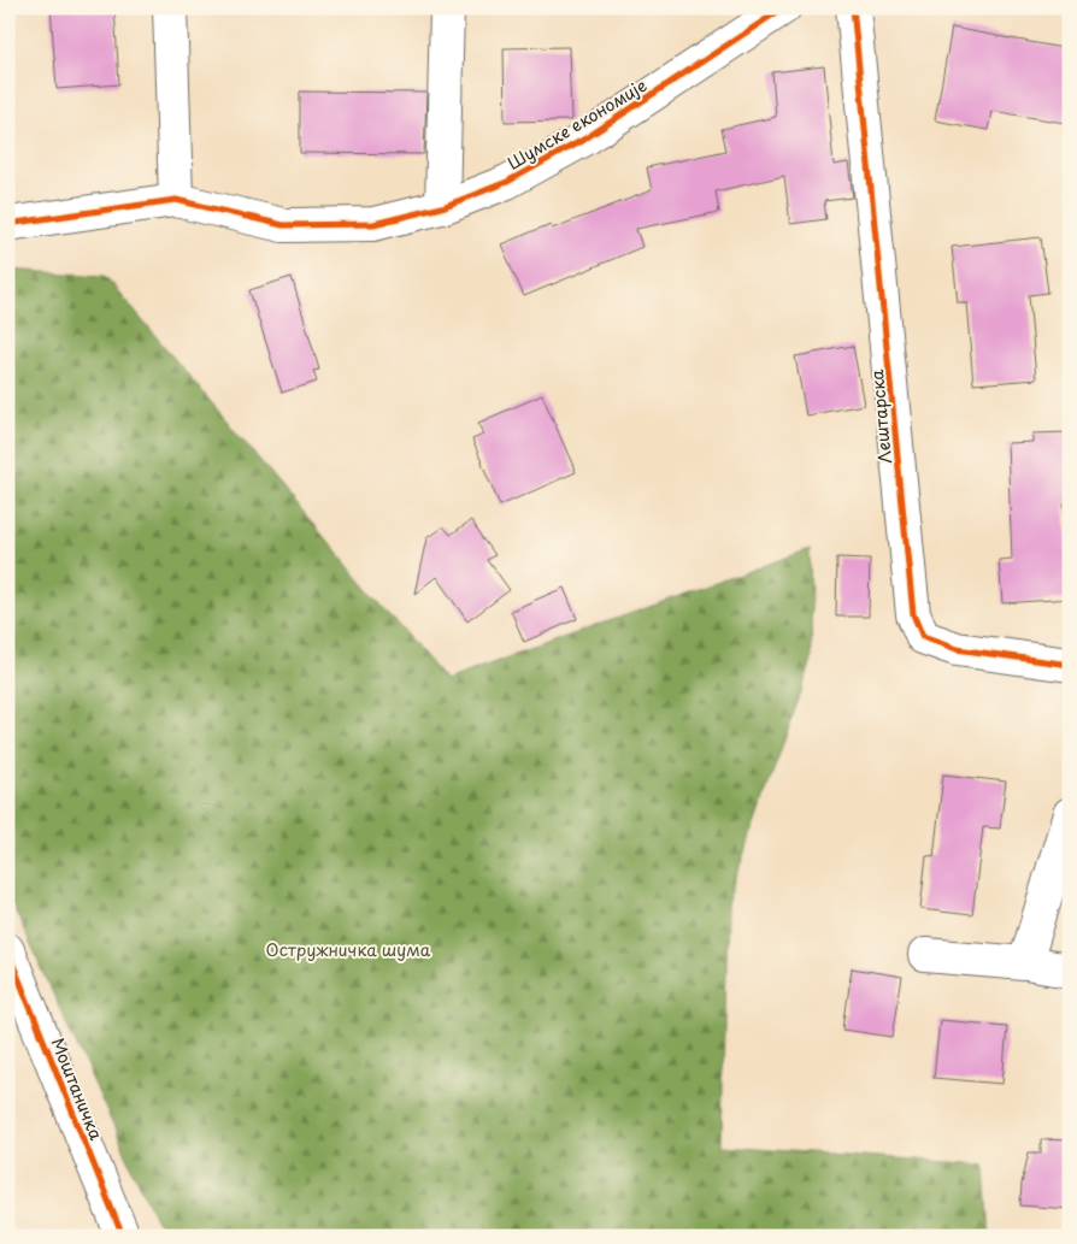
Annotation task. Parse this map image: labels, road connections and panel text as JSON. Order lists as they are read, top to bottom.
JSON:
{
  "streets": {
    "street": ["Шумске економије", "Лештарска", "Моштаничка"]
  },
  "parks": ["Остружничка шума"]
}
